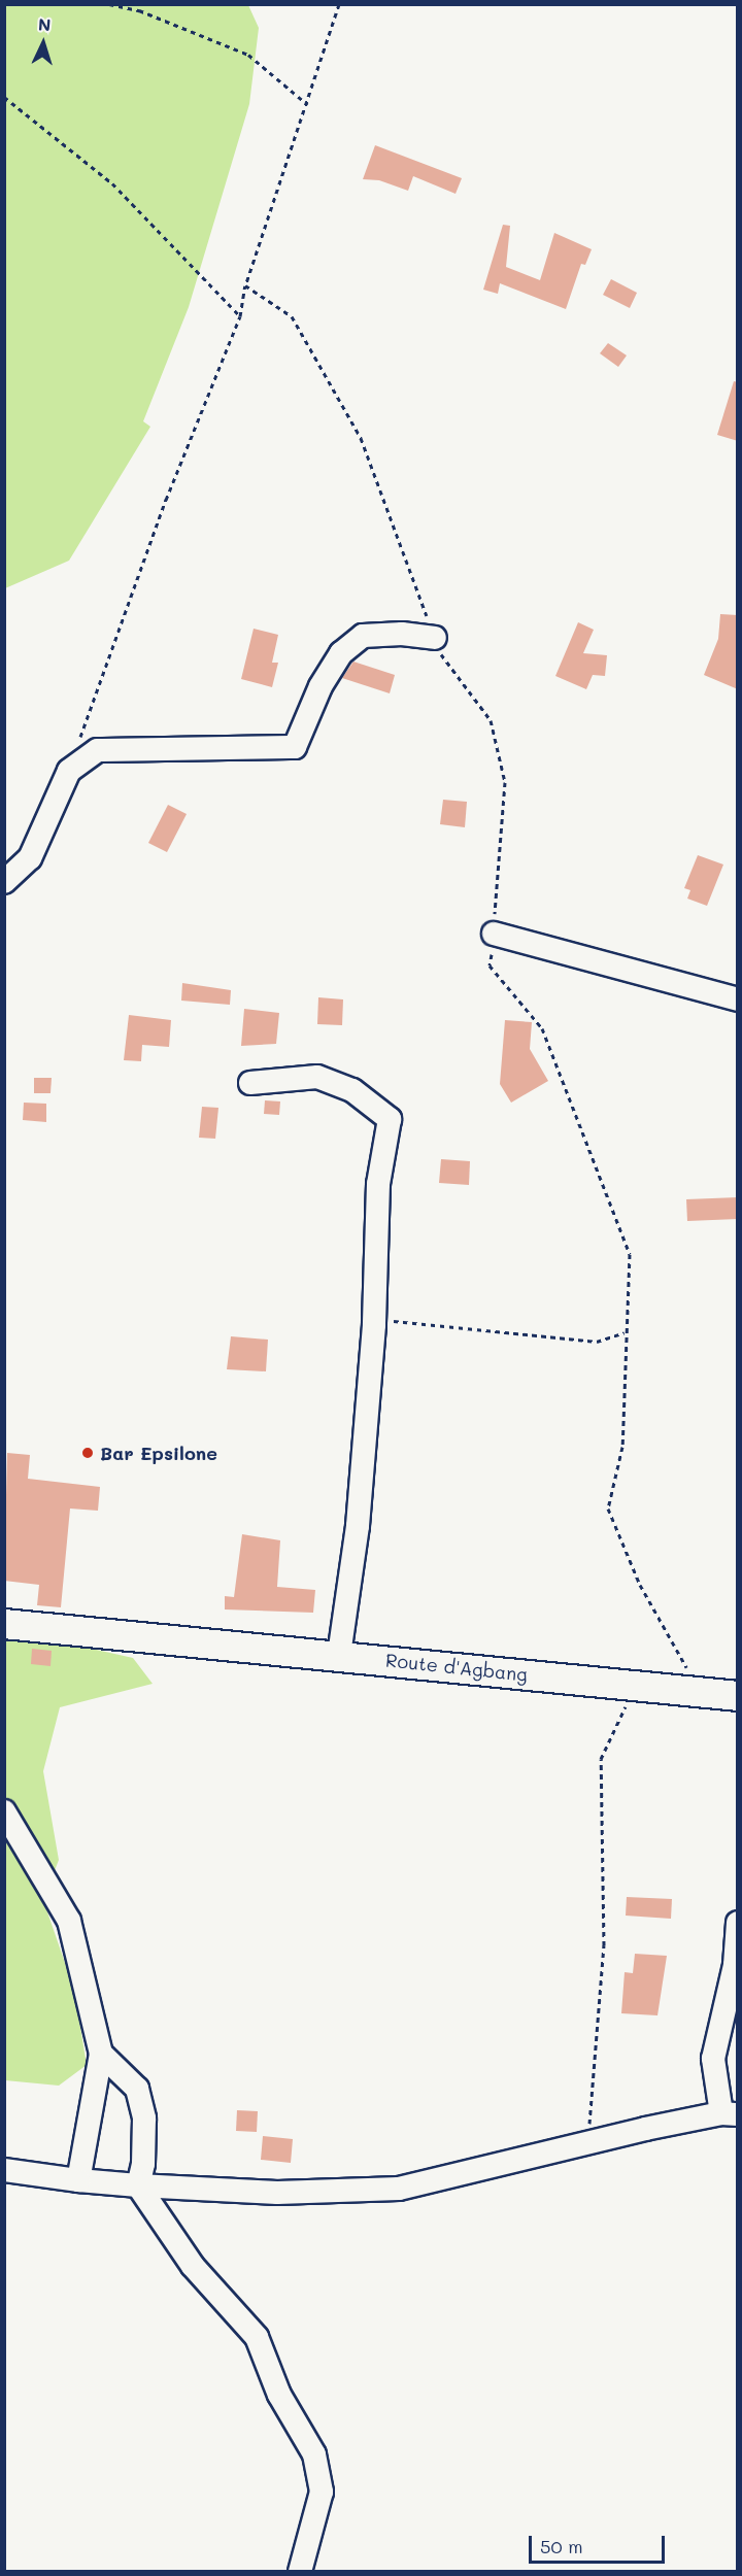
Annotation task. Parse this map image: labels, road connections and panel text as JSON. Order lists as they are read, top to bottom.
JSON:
{
  "streets": {
    "main road": ["Route d'Agbang"]
  },
  "places": ["Bar Epsilone"],
  "scale_bar": "50 m",
  "north": "top"
}
